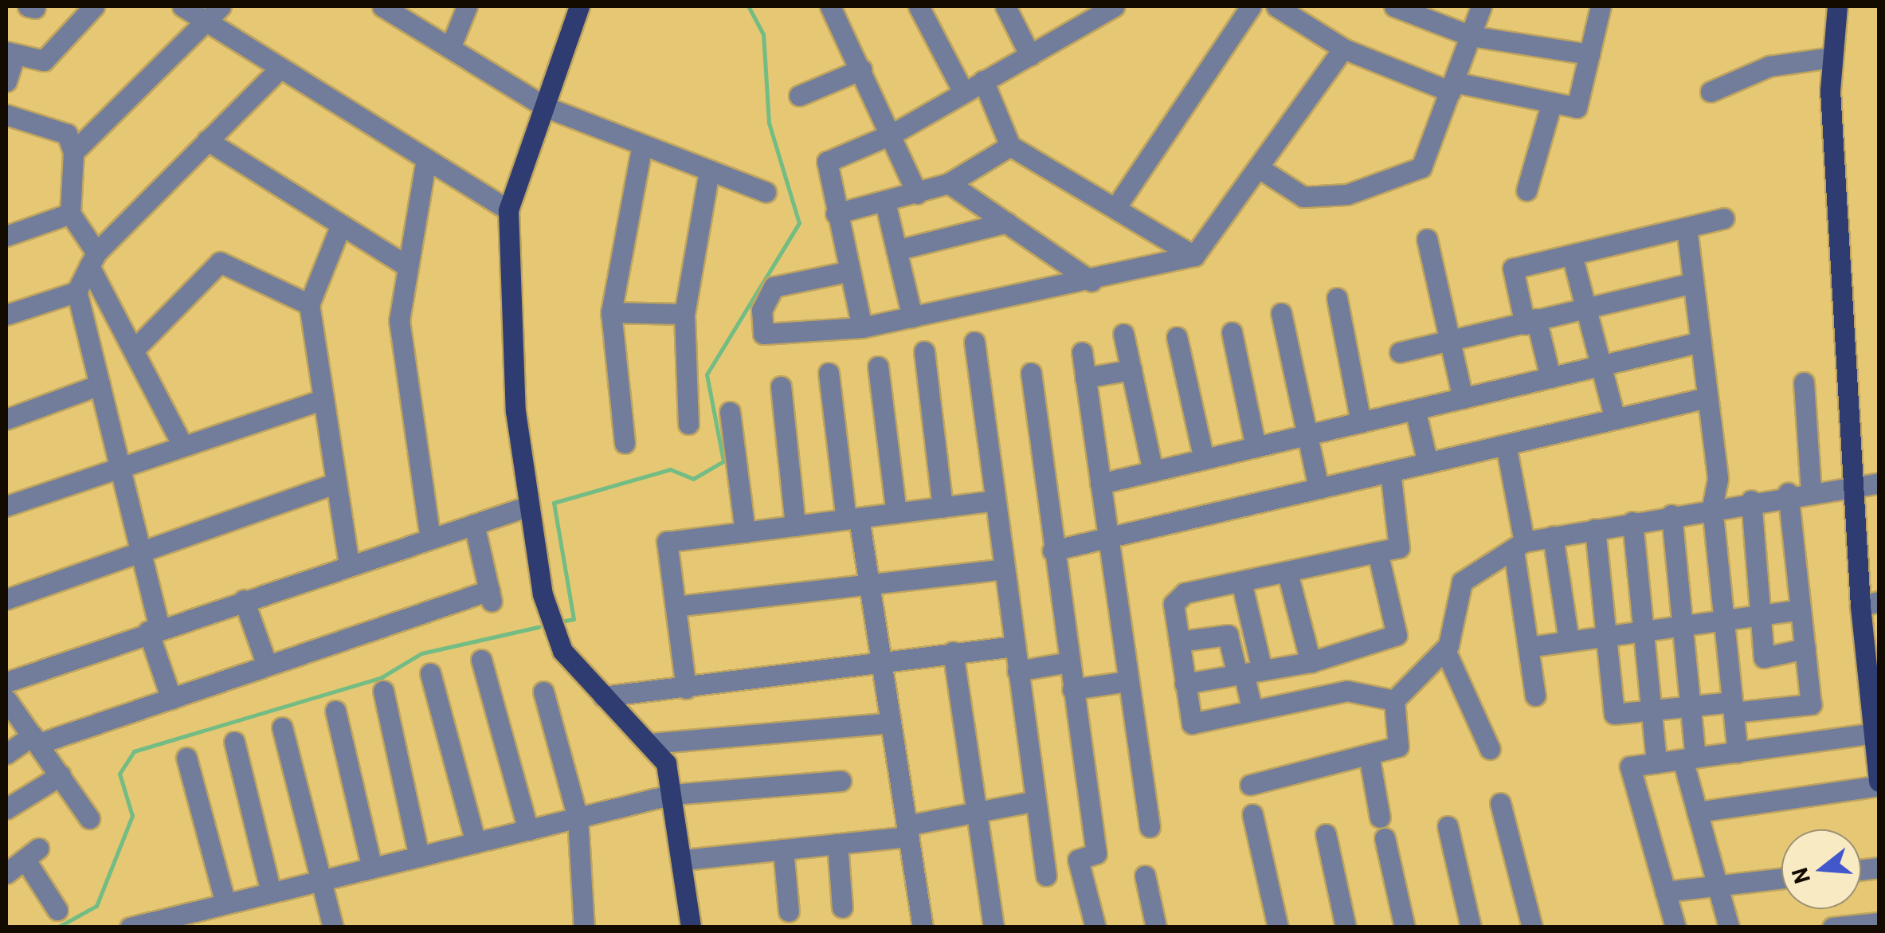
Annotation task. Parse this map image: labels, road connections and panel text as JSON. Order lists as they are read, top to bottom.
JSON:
{
  "north": "left"
}
